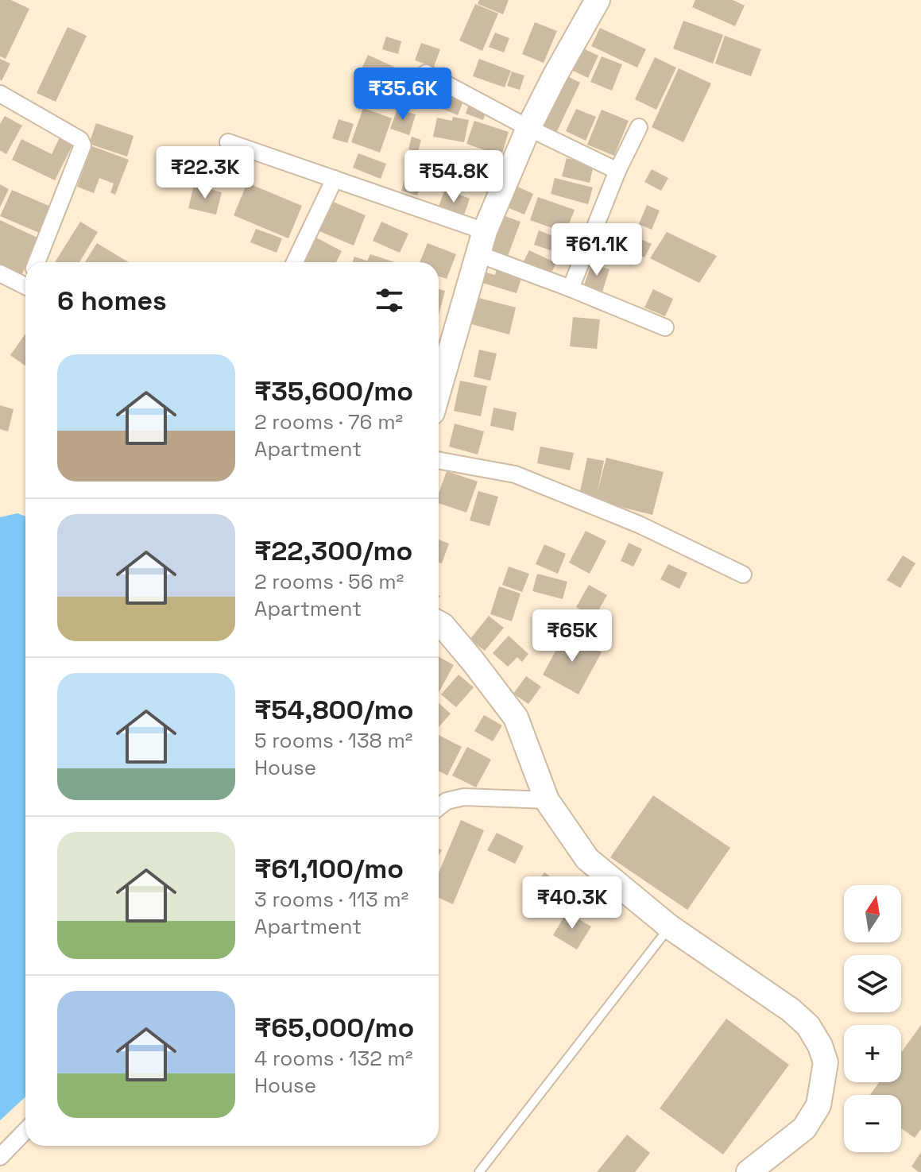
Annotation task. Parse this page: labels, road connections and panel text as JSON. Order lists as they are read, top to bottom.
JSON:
{
  "north": "top",
  "page": {
    "price": [
      "₹35.6K",
      "₹22.3K",
      "₹54.8K",
      "₹61.1K",
      "₹65K",
      "₹40.3K"
    ],
    "heading": "6 homes",
    "list": [
      {
        "name": "₹35,600/mo",
        "note": "2 rooms · 76 m² · Apartment"
      },
      {
        "name": "₹22,300/mo",
        "note": "2 rooms · 56 m² · Apartment"
      },
      {
        "name": "₹54,800/mo",
        "note": "5 rooms · 138 m² · House"
      },
      {
        "name": "₹61,100/mo",
        "note": "3 rooms · 113 m² · Apartment"
      },
      {
        "name": "₹65,000/mo",
        "note": "4 rooms · 132 m² · House"
      }
    ],
    "map_buttons": ["+", "−"]
  }
}
